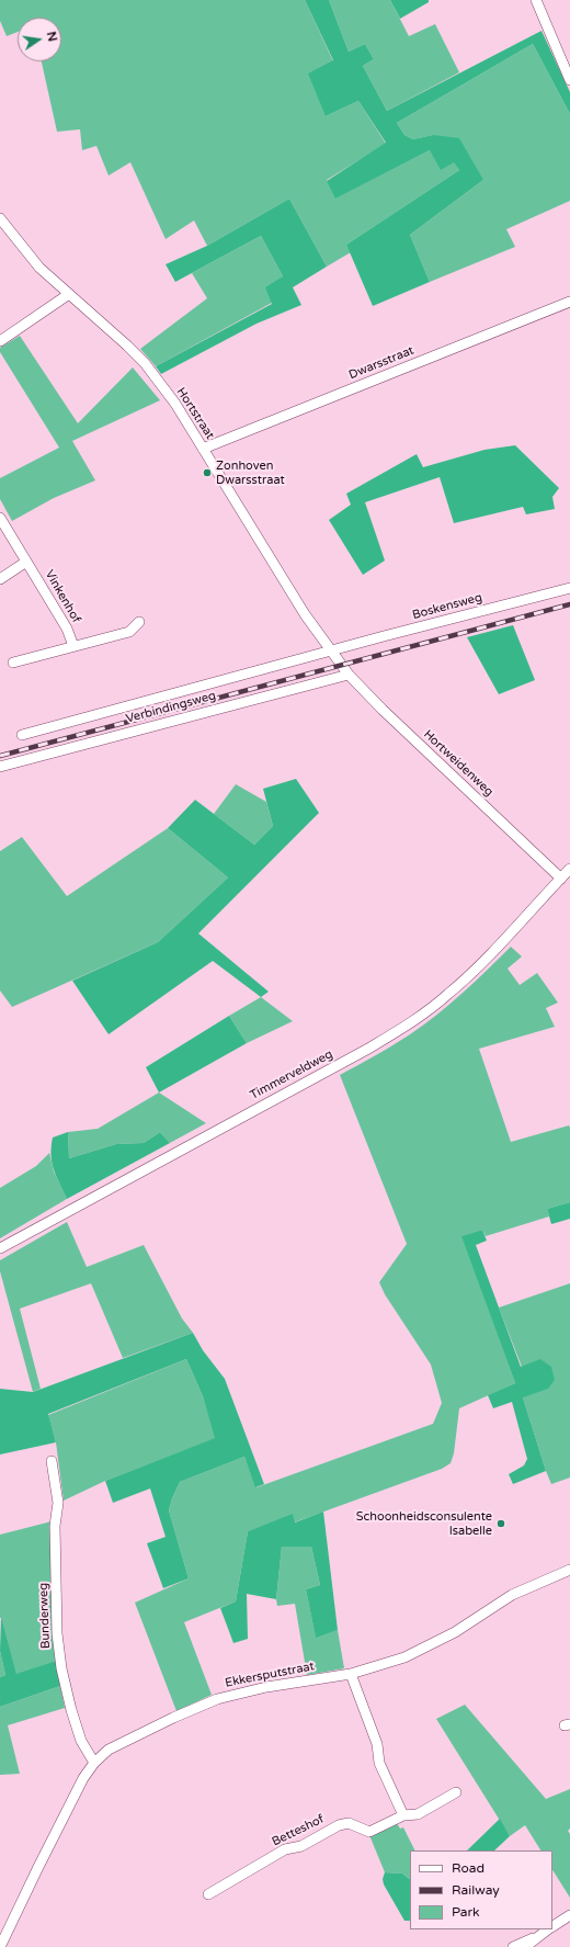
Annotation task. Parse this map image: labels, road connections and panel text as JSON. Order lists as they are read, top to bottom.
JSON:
{
  "streets": {
    "street": [
      "Dwarsstraat",
      "Hortstraat",
      "Vinkenhof",
      "Boskensweg",
      "Verbindingsweg",
      "Hortweidenweg",
      "Timmerveldweg",
      "Bunderweg",
      "Ekkersputstraat",
      "Betteshof"
    ]
  },
  "crossings": [
    ["Dwarsstraat", "Hortstraat"],
    ["Hortstraat", "Boskensweg"],
    ["Hortstraat", "Hortweidenweg"],
    ["Verbindingsweg", "Hortweidenweg"],
    ["Hortweidenweg", "Timmerveldweg"],
    ["Bunderweg", "Ekkersputstraat"]
  ],
  "places": ["Zonhoven Dwarsstraat", "Schoonheidsconsulente Isabelle"],
  "legend": ["Road", "Railway", "Park"],
  "north": "right"
}
